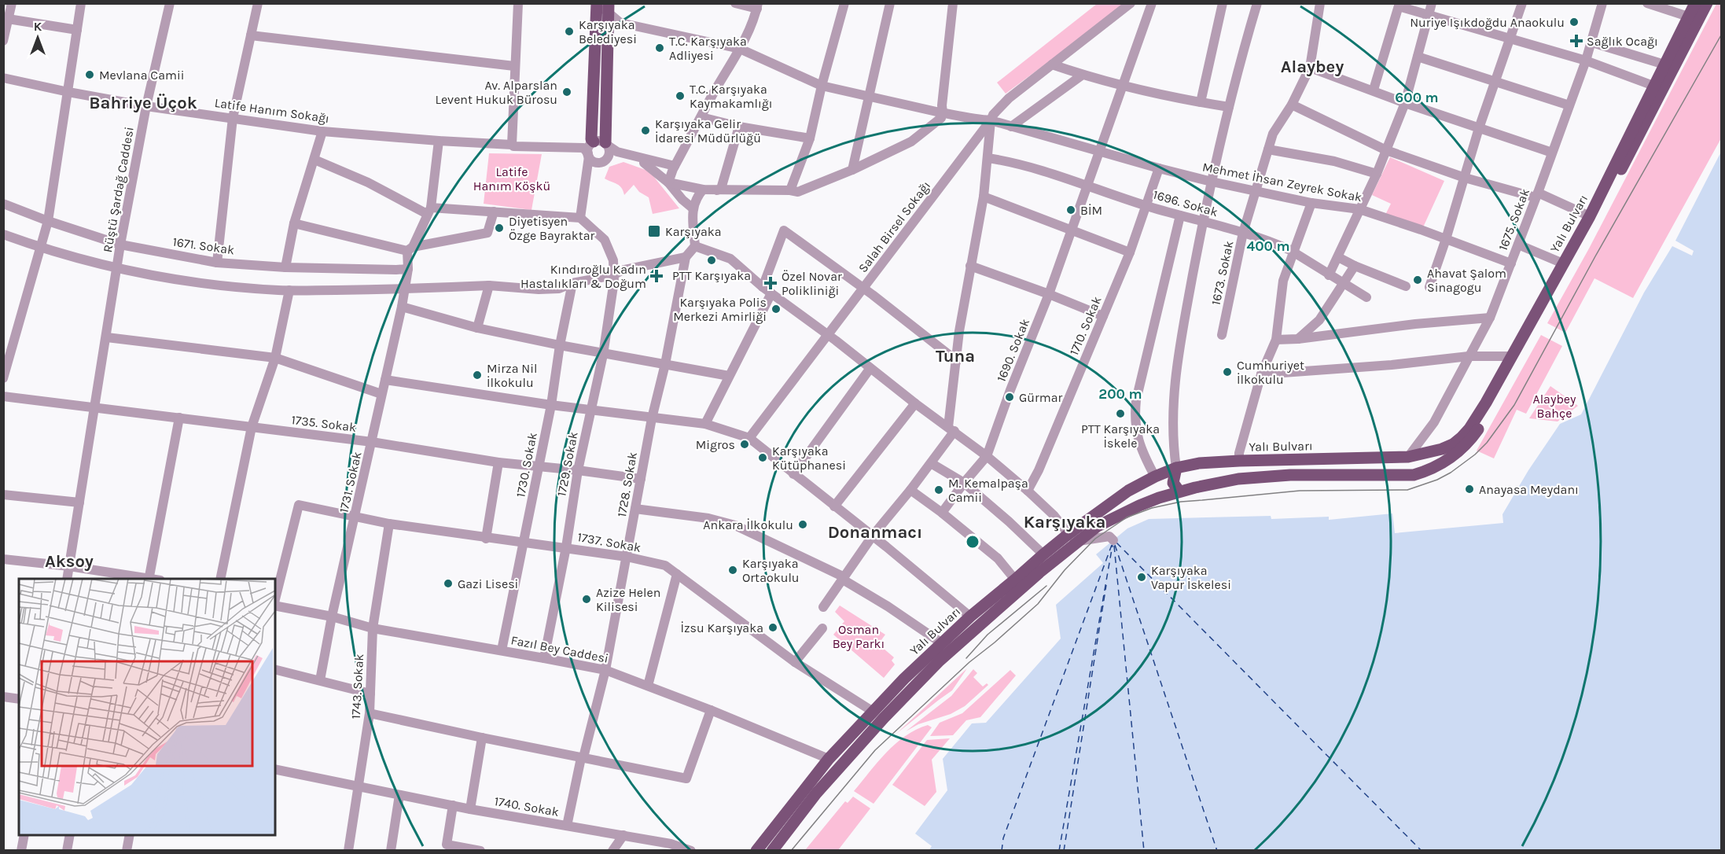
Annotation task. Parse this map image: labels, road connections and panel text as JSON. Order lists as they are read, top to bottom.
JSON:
{
  "streets": {
    "main road": ["Yalı Bulvarı"],
    "street": [
      "Latife Hanım Sokağı",
      "Mehmet İhsan Zeyrek Sokak",
      "Rüştü Şardağ Caddesi",
      "1696. Sokak",
      "1675. Sokak",
      "Salah Birsel Sokağı",
      "1671. Sokak",
      "1673. Sokak",
      "1710. Sokak",
      "1690. Sokak",
      "1735. Sokak",
      "1729. Sokak",
      "1730. Sokak",
      "1731. Sokak",
      "1728. Sokak",
      "1737. Sokak",
      "Fazıl Bey Caddesi",
      "1743. Sokak",
      "1740. Sokak"
    ]
  },
  "crossings": [
    ["Latife Hanım Sokağı", "Rüştü Şardağ Caddesi"],
    ["Mehmet İhsan Zeyrek Sokak", "1675. Sokak"],
    ["Mehmet İhsan Zeyrek Sokak", "Salah Birsel Sokağı"],
    ["Mehmet İhsan Zeyrek Sokak", "1673. Sokak"],
    ["Mehmet İhsan Zeyrek Sokak", "1710. Sokak"],
    ["Mehmet İhsan Zeyrek Sokak", "1690. Sokak"],
    ["Rüştü Şardağ Caddesi", "1671. Sokak"],
    ["Rüştü Şardağ Caddesi", "1735. Sokak"],
    ["1696. Sokak", "1673. Sokak"],
    ["1696. Sokak", "1710. Sokak"],
    ["1696. Sokak", "1690. Sokak"],
    ["1675. Sokak", "Yalı Bulvarı"],
    ["Yalı Bulvarı", "1737. Sokak"],
    ["Yalı Bulvarı", "Fazıl Bey Caddesi"],
    ["1671. Sokak", "1731. Sokak"],
    ["1735. Sokak", "1729. Sokak"],
    ["1735. Sokak", "1730. Sokak"],
    ["1735. Sokak", "1731. Sokak"],
    ["1735. Sokak", "1728. Sokak"],
    ["1729. Sokak", "1737. Sokak"],
    ["1729. Sokak", "Fazıl Bey Caddesi"],
    ["1730. Sokak", "1737. Sokak"],
    ["1730. Sokak", "Fazıl Bey Caddesi"],
    ["1731. Sokak", "1737. Sokak"],
    ["1731. Sokak", "Fazıl Bey Caddesi"],
    ["1728. Sokak", "1737. Sokak"],
    ["1728. Sokak", "Fazıl Bey Caddesi"],
    ["1728. Sokak", "1740. Sokak"],
    ["1737. Sokak", "1743. Sokak"],
    ["Fazıl Bey Caddesi", "1743. Sokak"],
    ["1743. Sokak", "1740. Sokak"]
  ],
  "districts": [
    "Alaybey",
    "Bahriye Üçok",
    "Tuna",
    "Karşıyaka",
    "Donanmacı",
    "Aksoy"
  ],
  "parks": ["Latife Hanım Köşkü", "Alaybey Bahçe", "Osman Bey Parkı"],
  "places": {
    "other": [
      "Nuriye Işıkdoğdu Anaokulu",
      "Karşıyaka Belediyesi",
      "T.C. Karşıyaka Adliyesi",
      "Mevlana Camii",
      "Av. Alparslan Levent Hukuk Bürosu",
      "T.C. Karşıyaka Kaymakamlığı",
      "Karşıyaka Gelir İdaresi Müdürlüğü",
      "BİM",
      "Diyetisyen Özge Bayraktar",
      "PTT Karşıyaka",
      "Ahavat Şalom Sinagogu",
      "Karşıyaka Polis Merkezi Amirliği",
      "Cumhuriyet İlkokulu",
      "Mirza Nil İlkokulu",
      "Gürmar",
      "PTT Karşıyaka İskele",
      "Migros",
      "Karşıyaka Kütüphanesi",
      "Anayasa Meydanı",
      "M. Kemalpaşa Camii",
      "Ankara İlkokulu",
      "Karşıyaka Ortaokulu",
      "Karşıyaka Vapur İskelesi",
      "Gazi Lisesi",
      "Azize Helen Kilisesi",
      "İzsu Karşıyaka"
    ],
    "health": ["Sağlık Ocağı", "Kındıroğlu Kadın Hastalıkları & Doğum", "Özel Novar Polikliniği"],
    "transit": ["Karşıyaka"]
  },
  "north": "top",
  "rings": ["600 m", "400 m", "200 m"]
}
